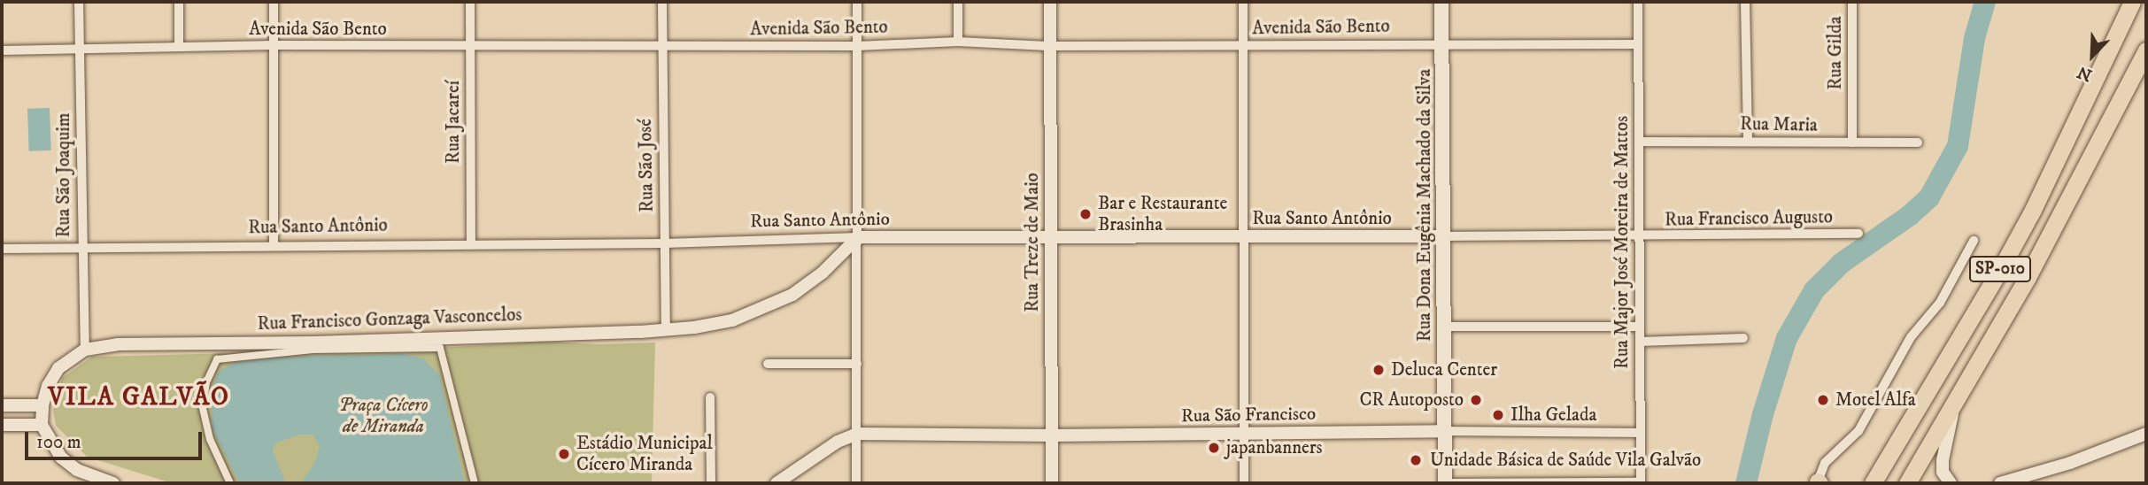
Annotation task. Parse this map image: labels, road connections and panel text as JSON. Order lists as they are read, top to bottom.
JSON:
{
  "streets": {
    "highway": ["SP-010"],
    "main road": ["Rua Dona Eugênia Machado da Silva"],
    "street": [
      "Avenida São Bento",
      "Rua Gilda",
      "Rua Jacareí",
      "Rua Maria",
      "Rua São José",
      "Rua São Joaquim",
      "Rua Santo Antônio",
      "Rua Francisco Augusto",
      "Rua Treze de Maio",
      "Rua Major José Moreira de Mattos",
      "Rua Francisco Gonzaga Vasconcelos",
      "Rua São Francisco"
    ]
  },
  "crossings": [
    ["Avenida São Bento", "Rua Jacareí"],
    ["Avenida São Bento", "Rua São José"],
    ["Avenida São Bento", "Rua São Joaquim"],
    ["Avenida São Bento", "Rua Dona Eugênia Machado da Silva"],
    ["Avenida São Bento", "Rua Treze de Maio"],
    ["Avenida São Bento", "Rua Major José Moreira de Mattos"],
    ["Rua Gilda", "Rua Maria"],
    ["Rua Jacareí", "Rua Santo Antônio"],
    ["Rua Maria", "Rua Major José Moreira de Mattos"],
    ["Rua São José", "Rua Santo Antônio"],
    ["Rua São José", "Rua Francisco Gonzaga Vasconcelos"],
    ["Rua São Joaquim", "Rua Santo Antônio"],
    ["Rua São Joaquim", "Rua Francisco Gonzaga Vasconcelos"],
    ["Rua Dona Eugênia Machado da Silva", "Rua Santo Antônio"],
    ["Rua Dona Eugênia Machado da Silva", "Rua São Francisco"],
    ["Rua Santo Antônio", "Rua Francisco Augusto"],
    ["Rua Santo Antônio", "Rua Treze de Maio"],
    ["Rua Santo Antônio", "Rua Major José Moreira de Mattos"],
    ["Rua Santo Antônio", "Rua Francisco Gonzaga Vasconcelos"],
    ["Rua Francisco Augusto", "Rua Major José Moreira de Mattos"],
    ["Rua Treze de Maio", "Rua São Francisco"],
    ["Rua Major José Moreira de Mattos", "Rua São Francisco"]
  ],
  "districts": ["VILA GALVÃO"],
  "parks": ["Praça Cícero de Miranda"],
  "places": [
    "Bar e Restaurante Brasinha",
    "Deluca Center",
    "CR Autoposto",
    "Motel Alfa",
    "Ilha Gelada",
    "japanbanners",
    "Estádio Municipal Cícero Miranda",
    "Unidade Básica de Saúde Vila Galvão"
  ],
  "scale_bar": "100 m",
  "north": "bottom left"
}
